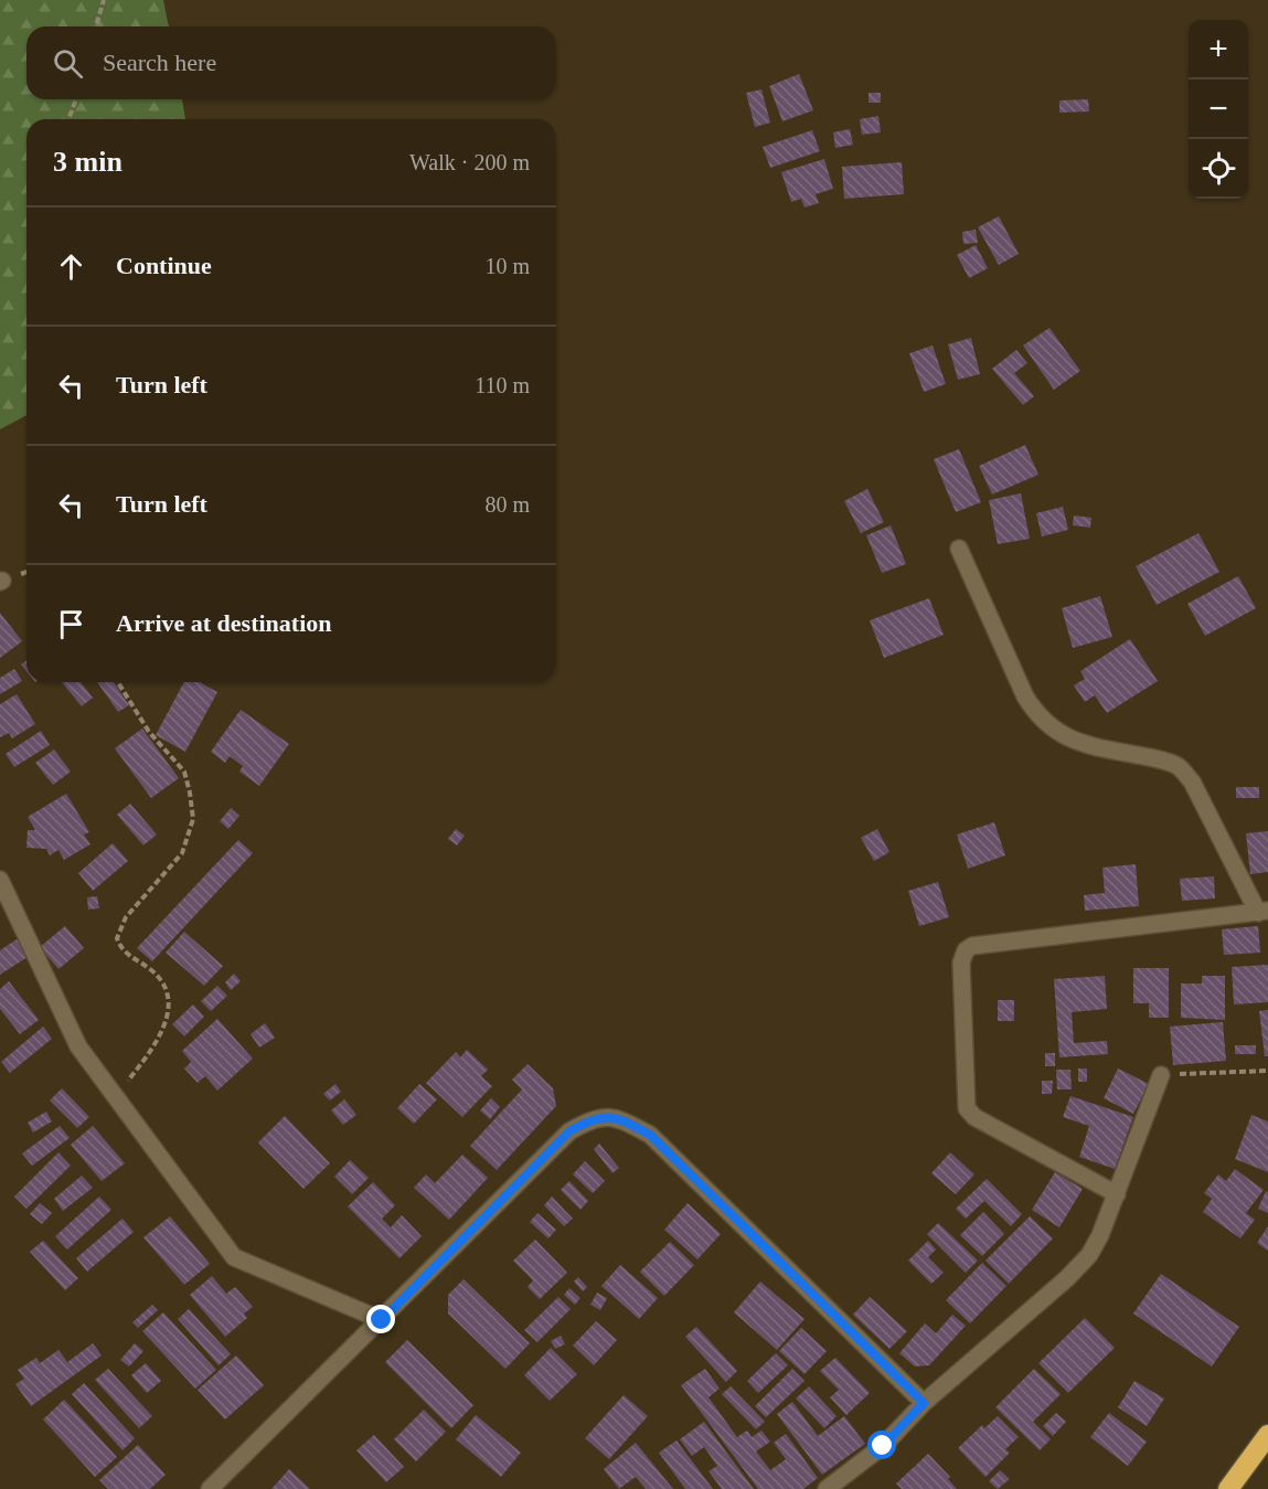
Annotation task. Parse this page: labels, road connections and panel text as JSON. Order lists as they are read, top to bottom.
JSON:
{
  "page": {
    "map_buttons": ["+", "−"],
    "search": "Search here",
    "heading": ["3 min", "Walk · 200 m"],
    "list": [
      ["Continue", "10 m"],
      ["Turn left", "110 m"],
      ["Turn left", "80 m"],
      "Arrive at destination"
    ]
  }
}
